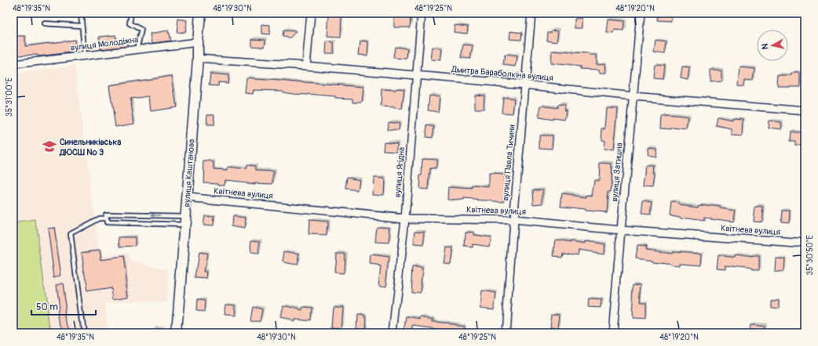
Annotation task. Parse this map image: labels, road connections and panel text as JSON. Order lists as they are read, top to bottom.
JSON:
{
  "streets": {
    "street": [
      "вулиця Молодіжна",
      "Дмитра Бараболкіна вулиця",
      "вулиця Павла Тичини",
      "вулиця Ягідна",
      "вулиця Затишна",
      "вулиця Каштанова",
      "Квітнева вулиця"
    ]
  },
  "crossings": [
    ["вулиця Молодіжна", "вулиця Каштанова"],
    ["Дмитра Бараболкіна вулиця", "вулиця Павла Тичини"],
    ["Дмитра Бараболкіна вулиця", "вулиця Ягідна"],
    ["Дмитра Бараболкіна вулиця", "вулиця Затишна"],
    ["Дмитра Бараболкіна вулиця", "вулиця Каштанова"],
    ["вулиця Павла Тичини", "Квітнева вулиця"],
    ["вулиця Ягідна", "Квітнева вулиця"],
    ["вулиця Затишна", "Квітнева вулиця"],
    ["вулиця Каштанова", "Квітнева вулиця"]
  ],
  "places": {
    "school or university": ["Синельниківська ДЮСШ № 3"]
  },
  "scale_bar": "50 m",
  "north": "left",
  "coordinates": [
    "48°19'35\"N",
    "48°19'30\"N",
    "48°19'25\"N",
    "48°19'20\"N",
    "35°31'00\"E",
    "35°30'50\"E"
  ]
}
